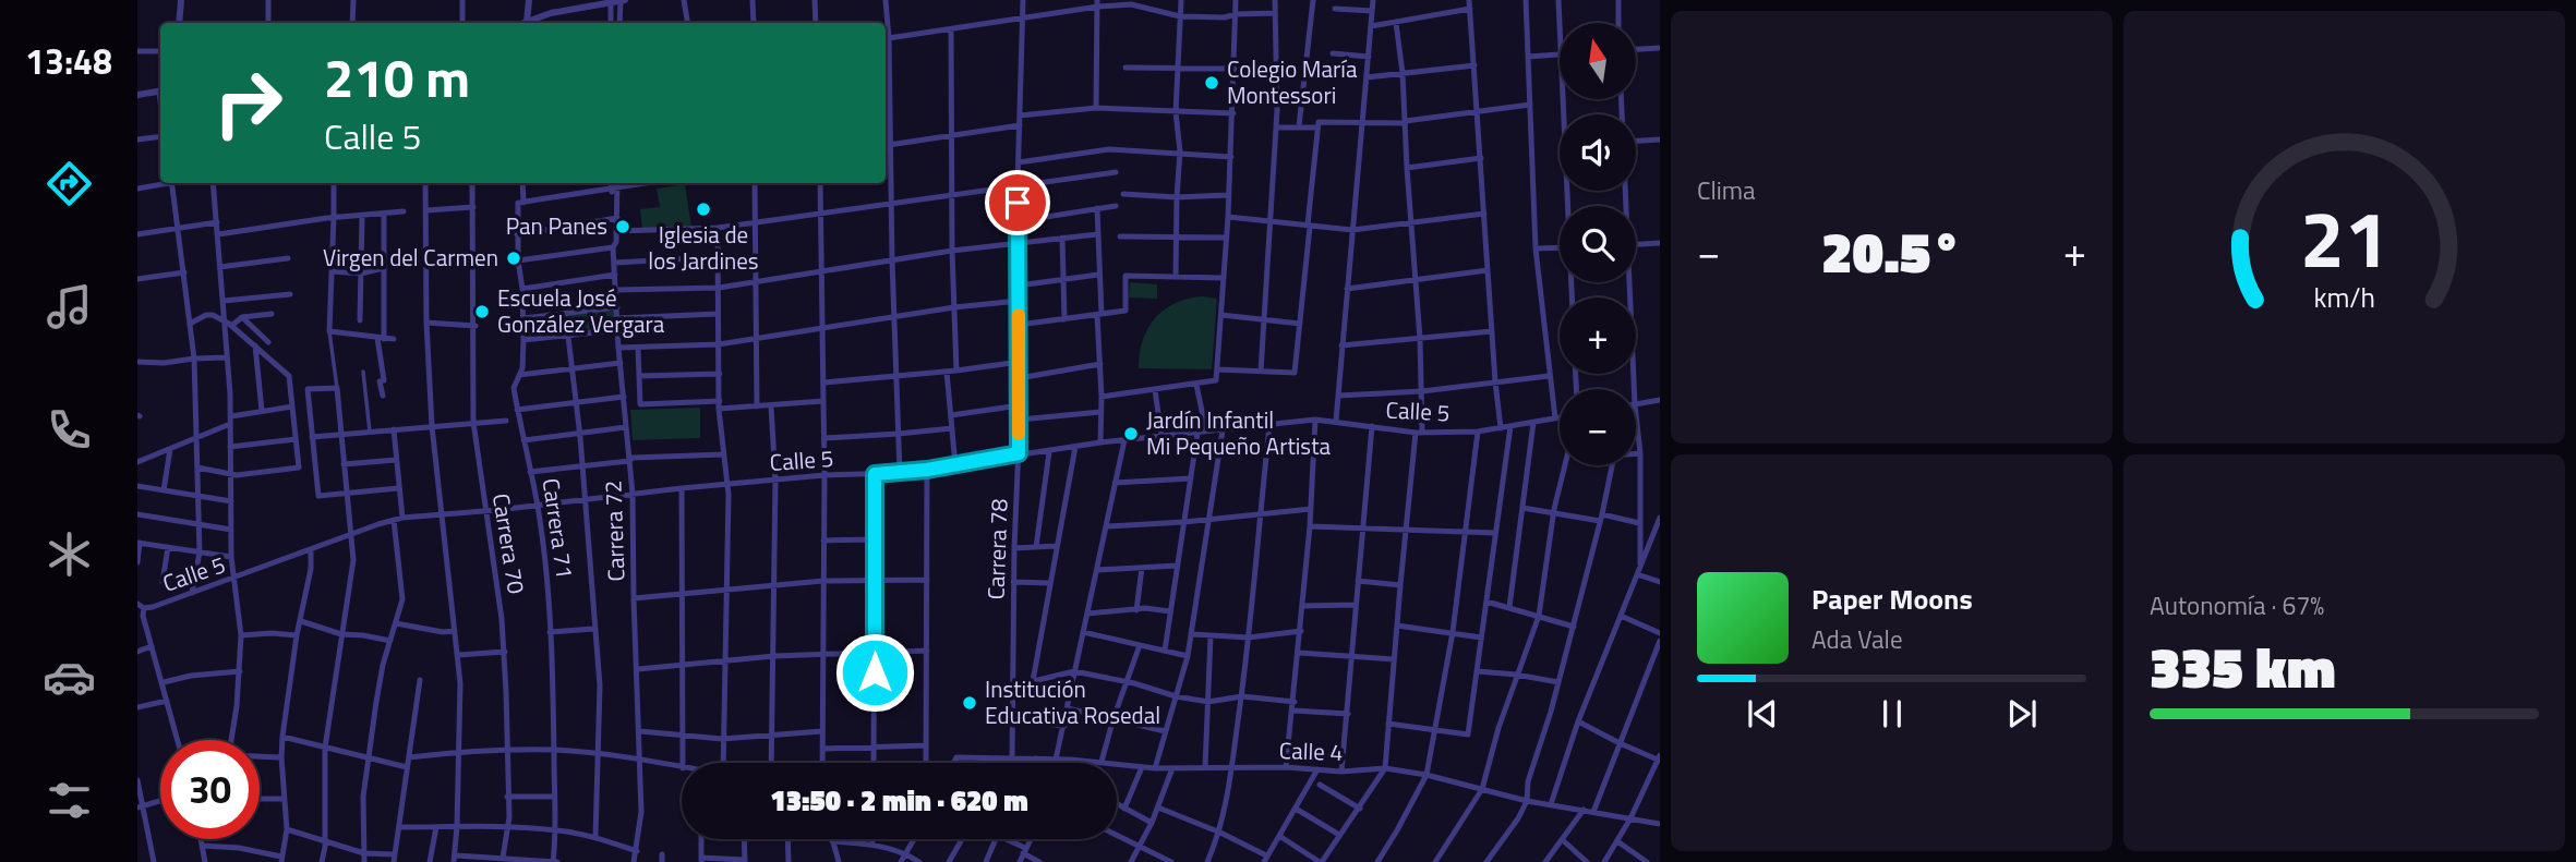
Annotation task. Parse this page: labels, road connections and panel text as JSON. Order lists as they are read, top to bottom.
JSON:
{
  "streets": {
    "street": [
      "Calle 5",
      "Carrera 71",
      "Carrera 72",
      "Carrera 70",
      "Carrera 78",
      "Calle 4"
    ]
  },
  "crossings": [
    ["Calle 5", "Carrera 71"],
    ["Calle 5", "Carrera 72"],
    ["Calle 5", "Carrera 70"],
    ["Calle 5", "Carrera 78"],
    ["Carrera 78", "Calle 4"]
  ],
  "places": [
    "Colegio María Montessori",
    "Iglesia de los Jardines",
    "Pan Panes",
    "Virgen del Carmen",
    "Escuela José González Vergara",
    "Jardín Infantil Mi Pequeño Artista",
    "Institución Educativa Rosedal"
  ],
  "north": "top",
  "page": {
    "tabs": "13:48",
    "tile": [
      "Clima",
      ["Autonomía · 67%", "335 km"]
    ],
    "map_buttons": ["+", "−"],
    "turn": ["210 m", "Calle 5"],
    "heat": ["−", "20.5°", "+"],
    "song": ["Paper Moons", "Ada Vale"],
    "limit": "30",
    "trip": "13:50 · 2 min · 620 m",
    "gauge": ["21", "km/h"]
  }
}
